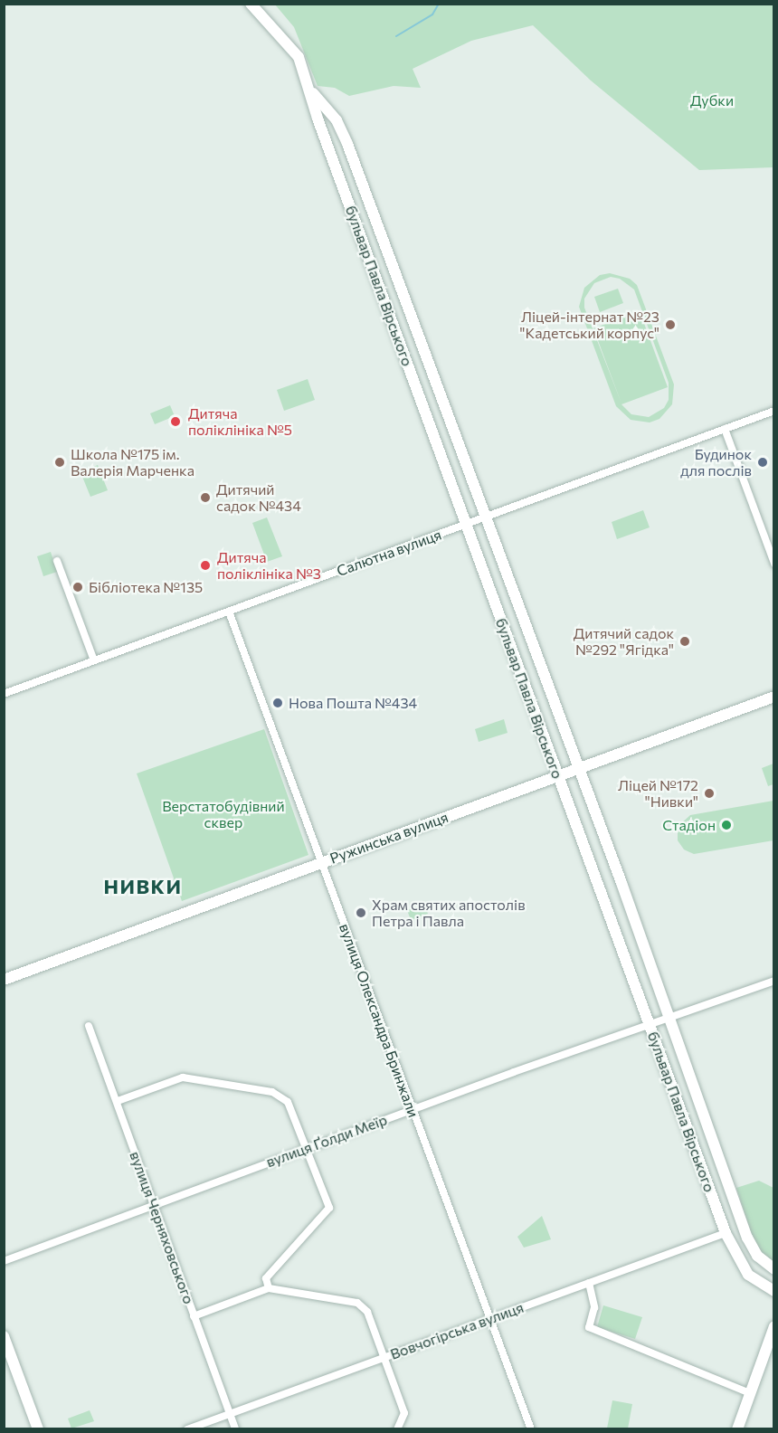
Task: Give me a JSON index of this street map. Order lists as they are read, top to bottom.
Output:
{
  "streets": {
    "street": [
      "бульвар Павла Вірського",
      "Салютна вулиця",
      "Ружинська вулиця",
      "вулиця Олександра Бринжали",
      "вулиця Ґолди Меїр",
      "вулиця Черняховського",
      "Вовчогірська вулиця"
    ]
  },
  "crossings": [
    ["бульвар Павла Вірського", "Салютна вулиця"],
    ["бульвар Павла Вірського", "Ружинська вулиця"],
    ["бульвар Павла Вірського", "вулиця Ґолди Меїр"],
    ["бульвар Павла Вірського", "Вовчогірська вулиця"],
    ["Салютна вулиця", "вулиця Олександра Бринжали"],
    ["Ружинська вулиця", "вулиця Олександра Бринжали"],
    ["вулиця Олександра Бринжали", "вулиця Ґолди Меїр"],
    ["вулиця Олександра Бринжали", "Вовчогірська вулиця"],
    ["вулиця Ґолди Меїр", "вулиця Черняховського"],
    ["вулиця Черняховського", "Вовчогірська вулиця"]
  ],
  "districts": ["НИВКИ"],
  "parks": ["Дубки", "Верстатобудівний сквер"],
  "places": [
    "Ліцей-інтернат №23 \"Кадетський корпус\"",
    "Дитяча поліклініка №5",
    "Школа №175 ім. Валерія Марченка",
    "Будинок для послів",
    "Дитячий садок №434",
    "Дитяча поліклініка №3",
    "Бібліотека №135",
    "Дитячий садок №292 \"Ягідка\"",
    "Нова Пошта №434",
    "Ліцей №172 \"Нивки\"",
    "Стадіон",
    "Храм святих апостолів Петра і Павла"
  ]
}
